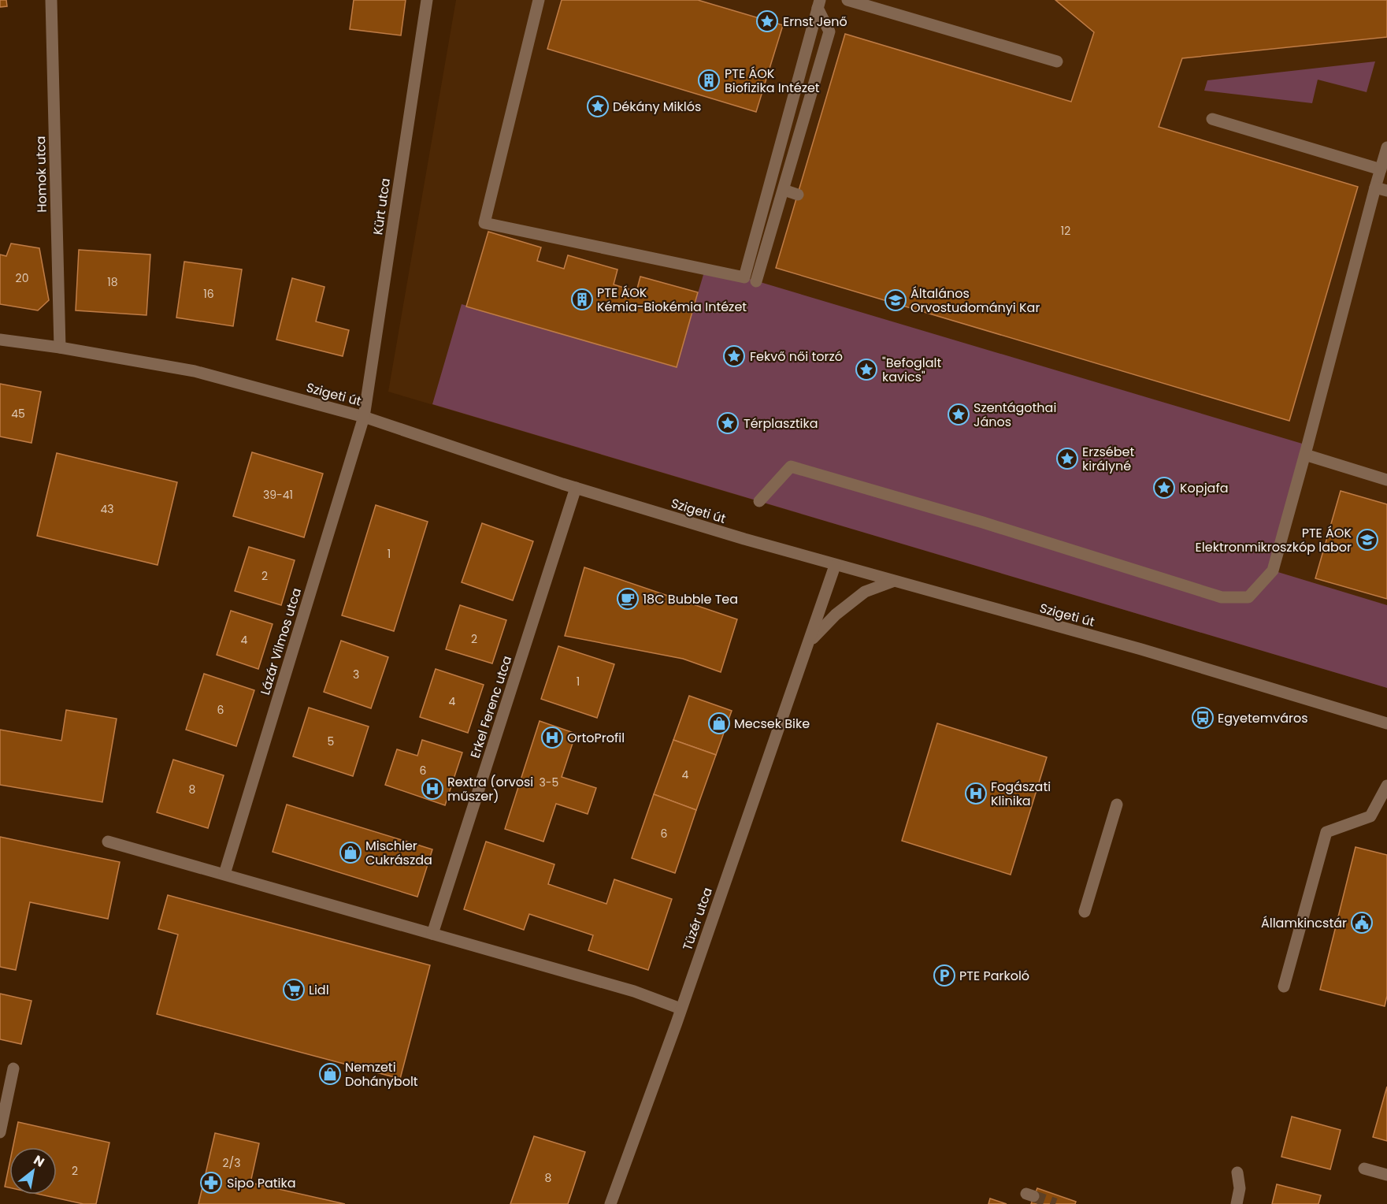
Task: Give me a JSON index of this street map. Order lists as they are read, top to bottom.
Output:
{
  "streets": {
    "street": [
      "Homok utca",
      "Kürt utca",
      "Szigeti út",
      "Lázár Vilmos utca",
      "Erkel Ferenc utca",
      "Tüzér utca"
    ]
  },
  "crossings": [
    ["Homok utca", "Szigeti út"],
    ["Kürt utca", "Szigeti út"],
    ["Kürt utca", "Lázár Vilmos utca"],
    ["Szigeti út", "Lázár Vilmos utca"],
    ["Szigeti út", "Erkel Ferenc utca"],
    ["Szigeti út", "Tüzér utca"]
  ],
  "places": {
    "place": [
      "Ernst Jenő",
      "Dékány Miklós",
      "Fekvő női torzó",
      "\"Befoglalt kavics\"",
      "Szentágothai János",
      "Térplasztika",
      "Erzsébet királyné",
      "Kopjafa"
    ],
    "building": ["PTE ÁOK Biofizika Intézet", "PTE ÁOK Kémia-Biokémia Intézet"],
    "school or university": ["Általános Orvostudományi Kar", "PTE ÁOK Elektronmikroszkóp labor"],
    "cafe": ["18C Bubble Tea"],
    "bus stop": ["Egyetemváros"],
    "shop": ["Mecsek Bike", "Mischler Cukrászda", "Nemzeti Dohánybolt"],
    "hospital": ["OrtoProfil", "Rextra (orvosi műszer)", "Fogászati Klinika"],
    "public building": ["Államkincstár"],
    "parking": ["PTE Parkoló"],
    "supermarket": ["Lidl"],
    "pharmacy": ["Sipo Patika"]
  },
  "house_numbers": [
    "12",
    "20",
    "18",
    "16",
    "45",
    "39-41",
    "43",
    "1",
    "2",
    "2",
    "4",
    "3",
    "1",
    "4",
    "6",
    "5",
    "6",
    "4",
    "3-5",
    "8",
    "6",
    "2/3",
    "2",
    "8"
  ],
  "north": "top right"
}
